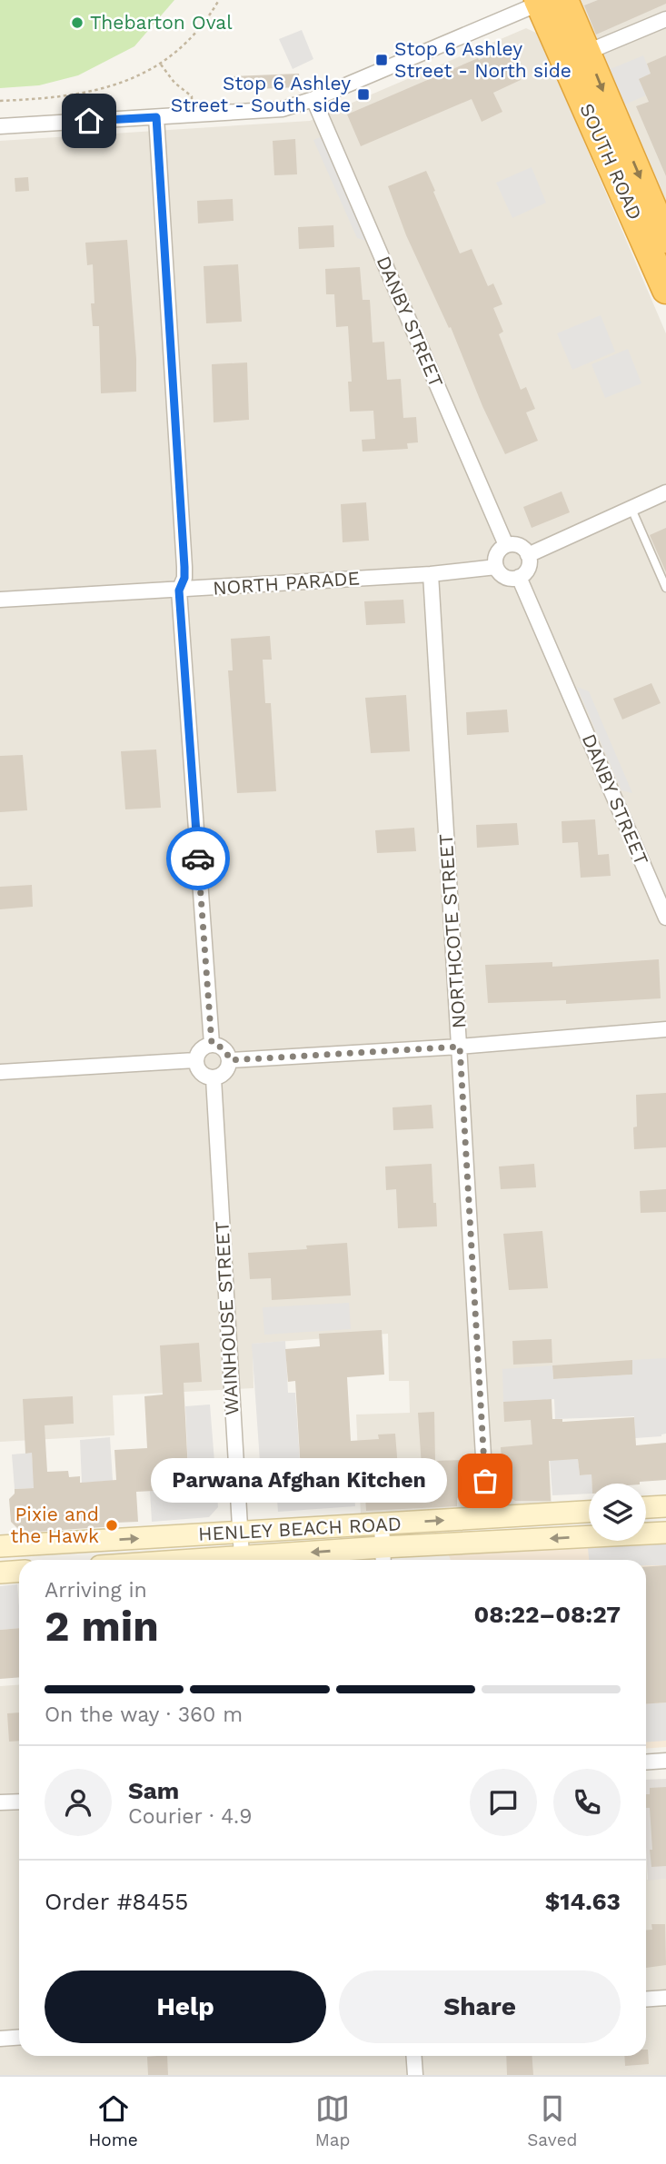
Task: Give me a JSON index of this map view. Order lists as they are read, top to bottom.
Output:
{
  "streets": {
    "highway": ["SOUTH ROAD"],
    "main road": ["HENLEY BEACH ROAD"],
    "street": [
      "DANBY STREET",
      "NORTH PARADE",
      "NORTHCOTE STREET",
      "WAINHOUSE STREET"
    ]
  },
  "crossings": [
    ["DANBY STREET", "NORTH PARADE"],
    ["NORTH PARADE", "NORTHCOTE STREET"],
    ["NORTHCOTE STREET", "HENLEY BEACH ROAD"],
    ["WAINHOUSE STREET", "HENLEY BEACH ROAD"]
  ],
  "places": {
    "other": ["Thebarton Oval", "Parwana Afghan Kitchen", "Pixie and the Hawk"],
    "transit": ["Stop 6 Ashley Street - North side", "Stop 6 Ashley Street - South side"]
  },
  "page": {
    "bubble": "Parwana Afghan Kitchen",
    "heading": ["2 min", "Arriving in", "08:22–08:27"],
    "panel": [
      "Sam",
      "Courier · 4.9",
      "Order #8455",
      "$14.63"
    ],
    "bar": "On the way · 360 m",
    "buttons": ["Help", "Share"],
    "tabs": ["Home", "Map", "Saved"]
  }
}
